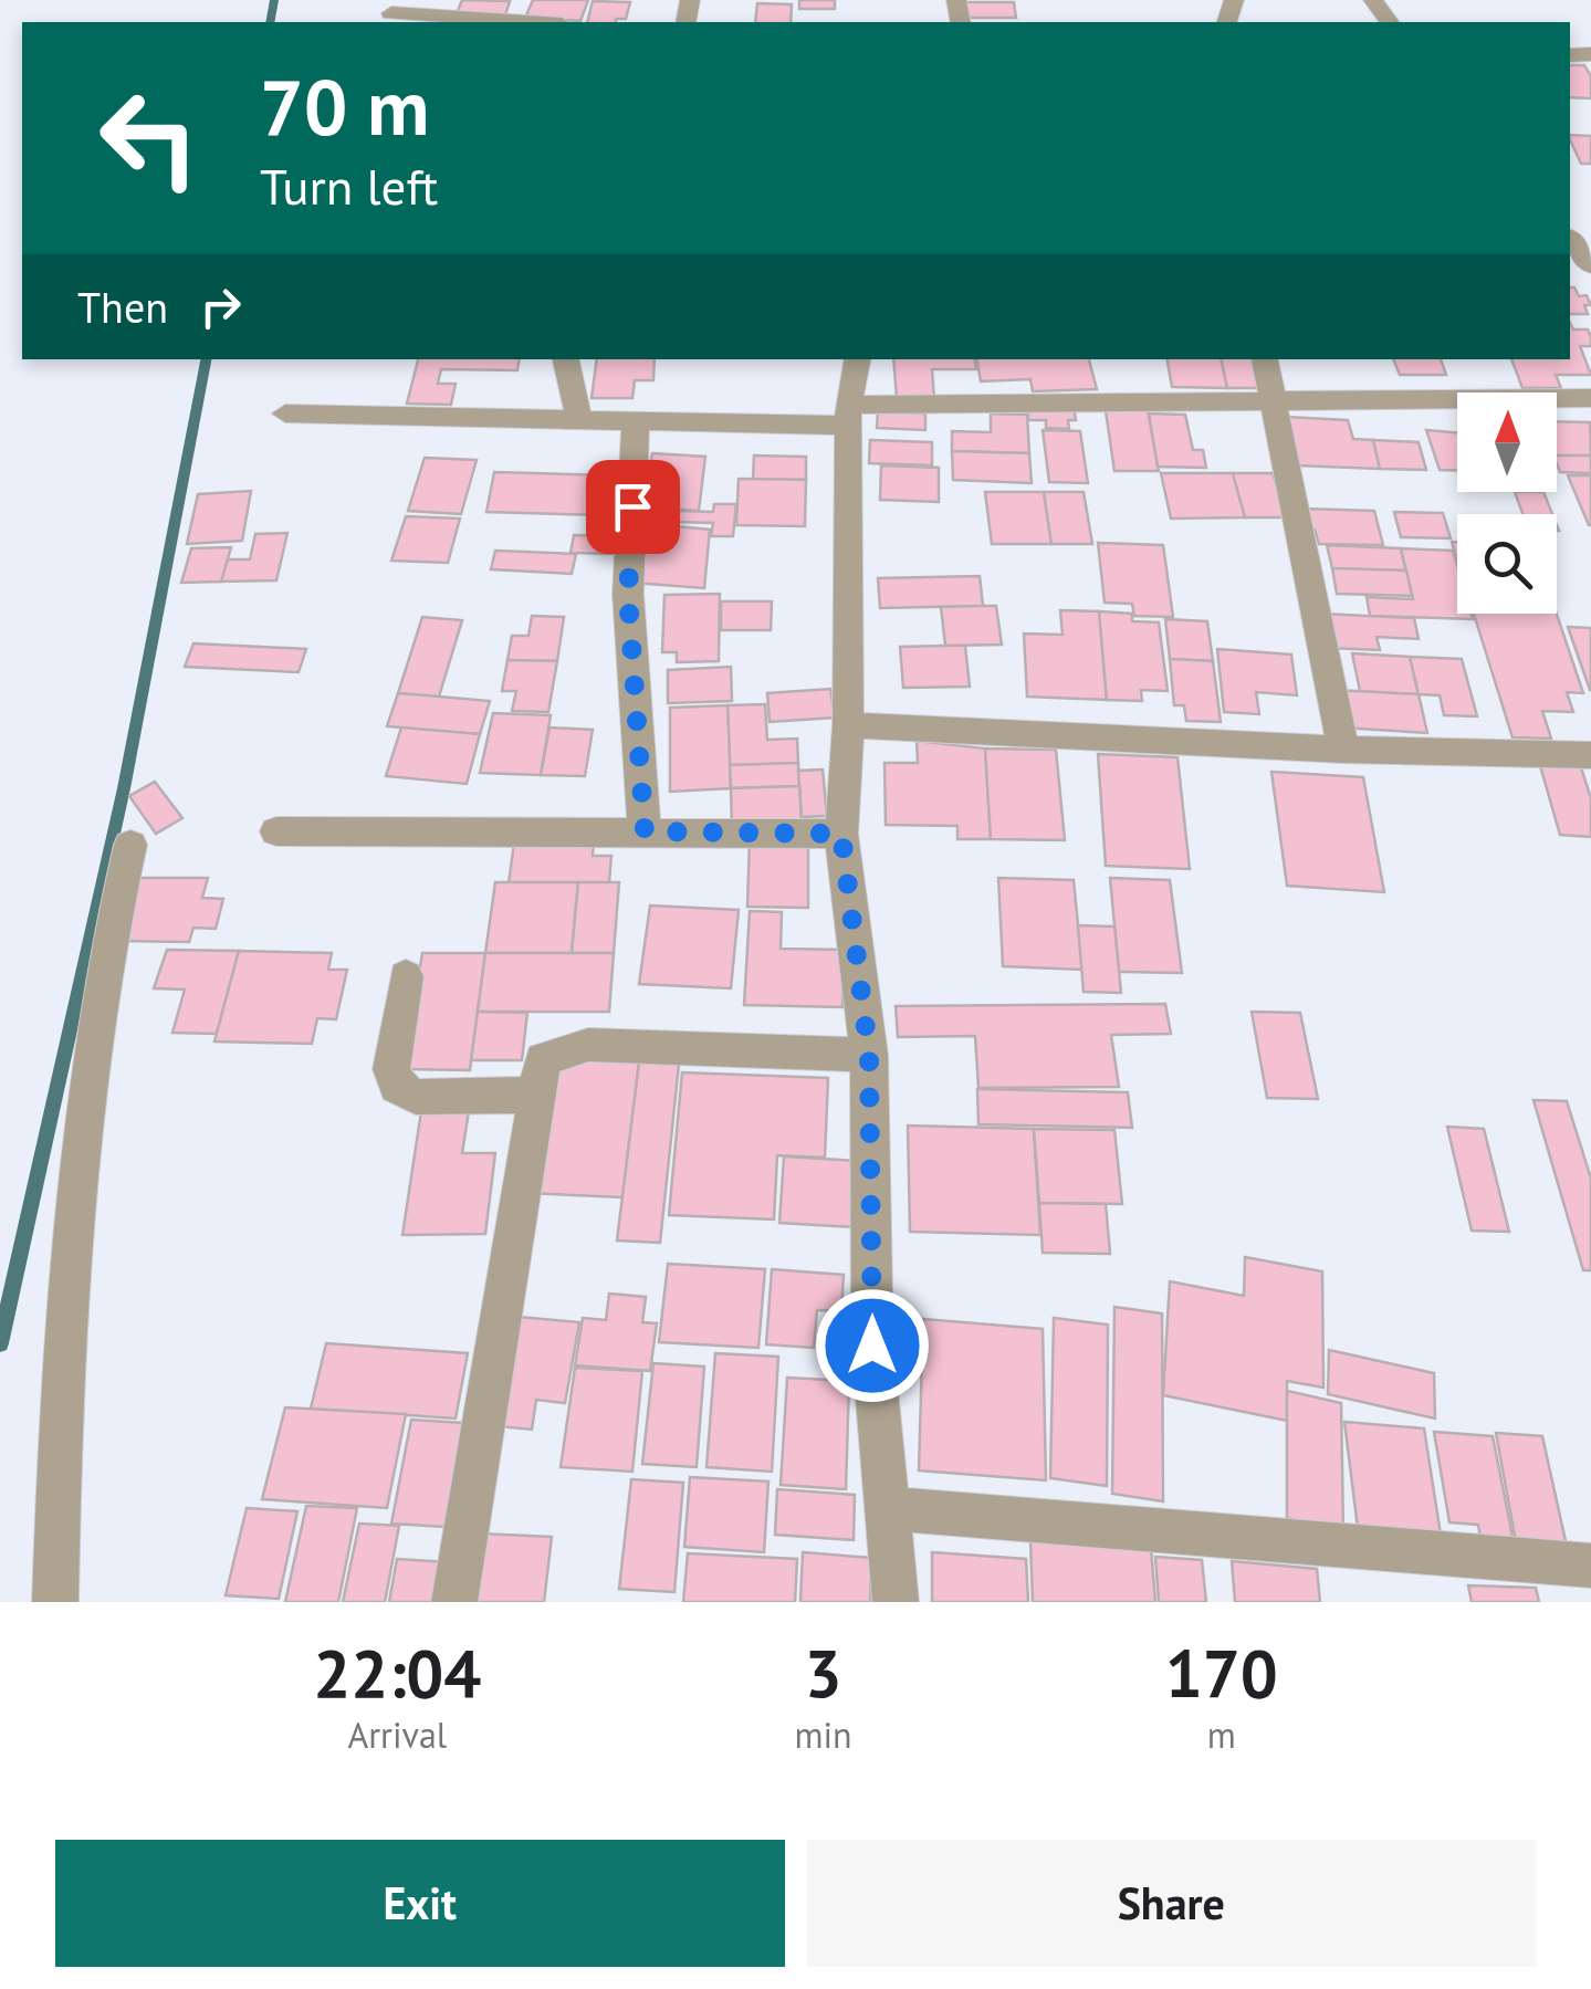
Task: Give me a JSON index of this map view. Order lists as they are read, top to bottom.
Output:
{
  "north": "top",
  "page": {
    "turn": ["70 m", "Turn left"],
    "then": "Then",
    "eta": [
      "22:04",
      "Arrival",
      "3",
      "min",
      "170",
      "m"
    ],
    "buttons": ["Exit", "Share"]
  }
}
